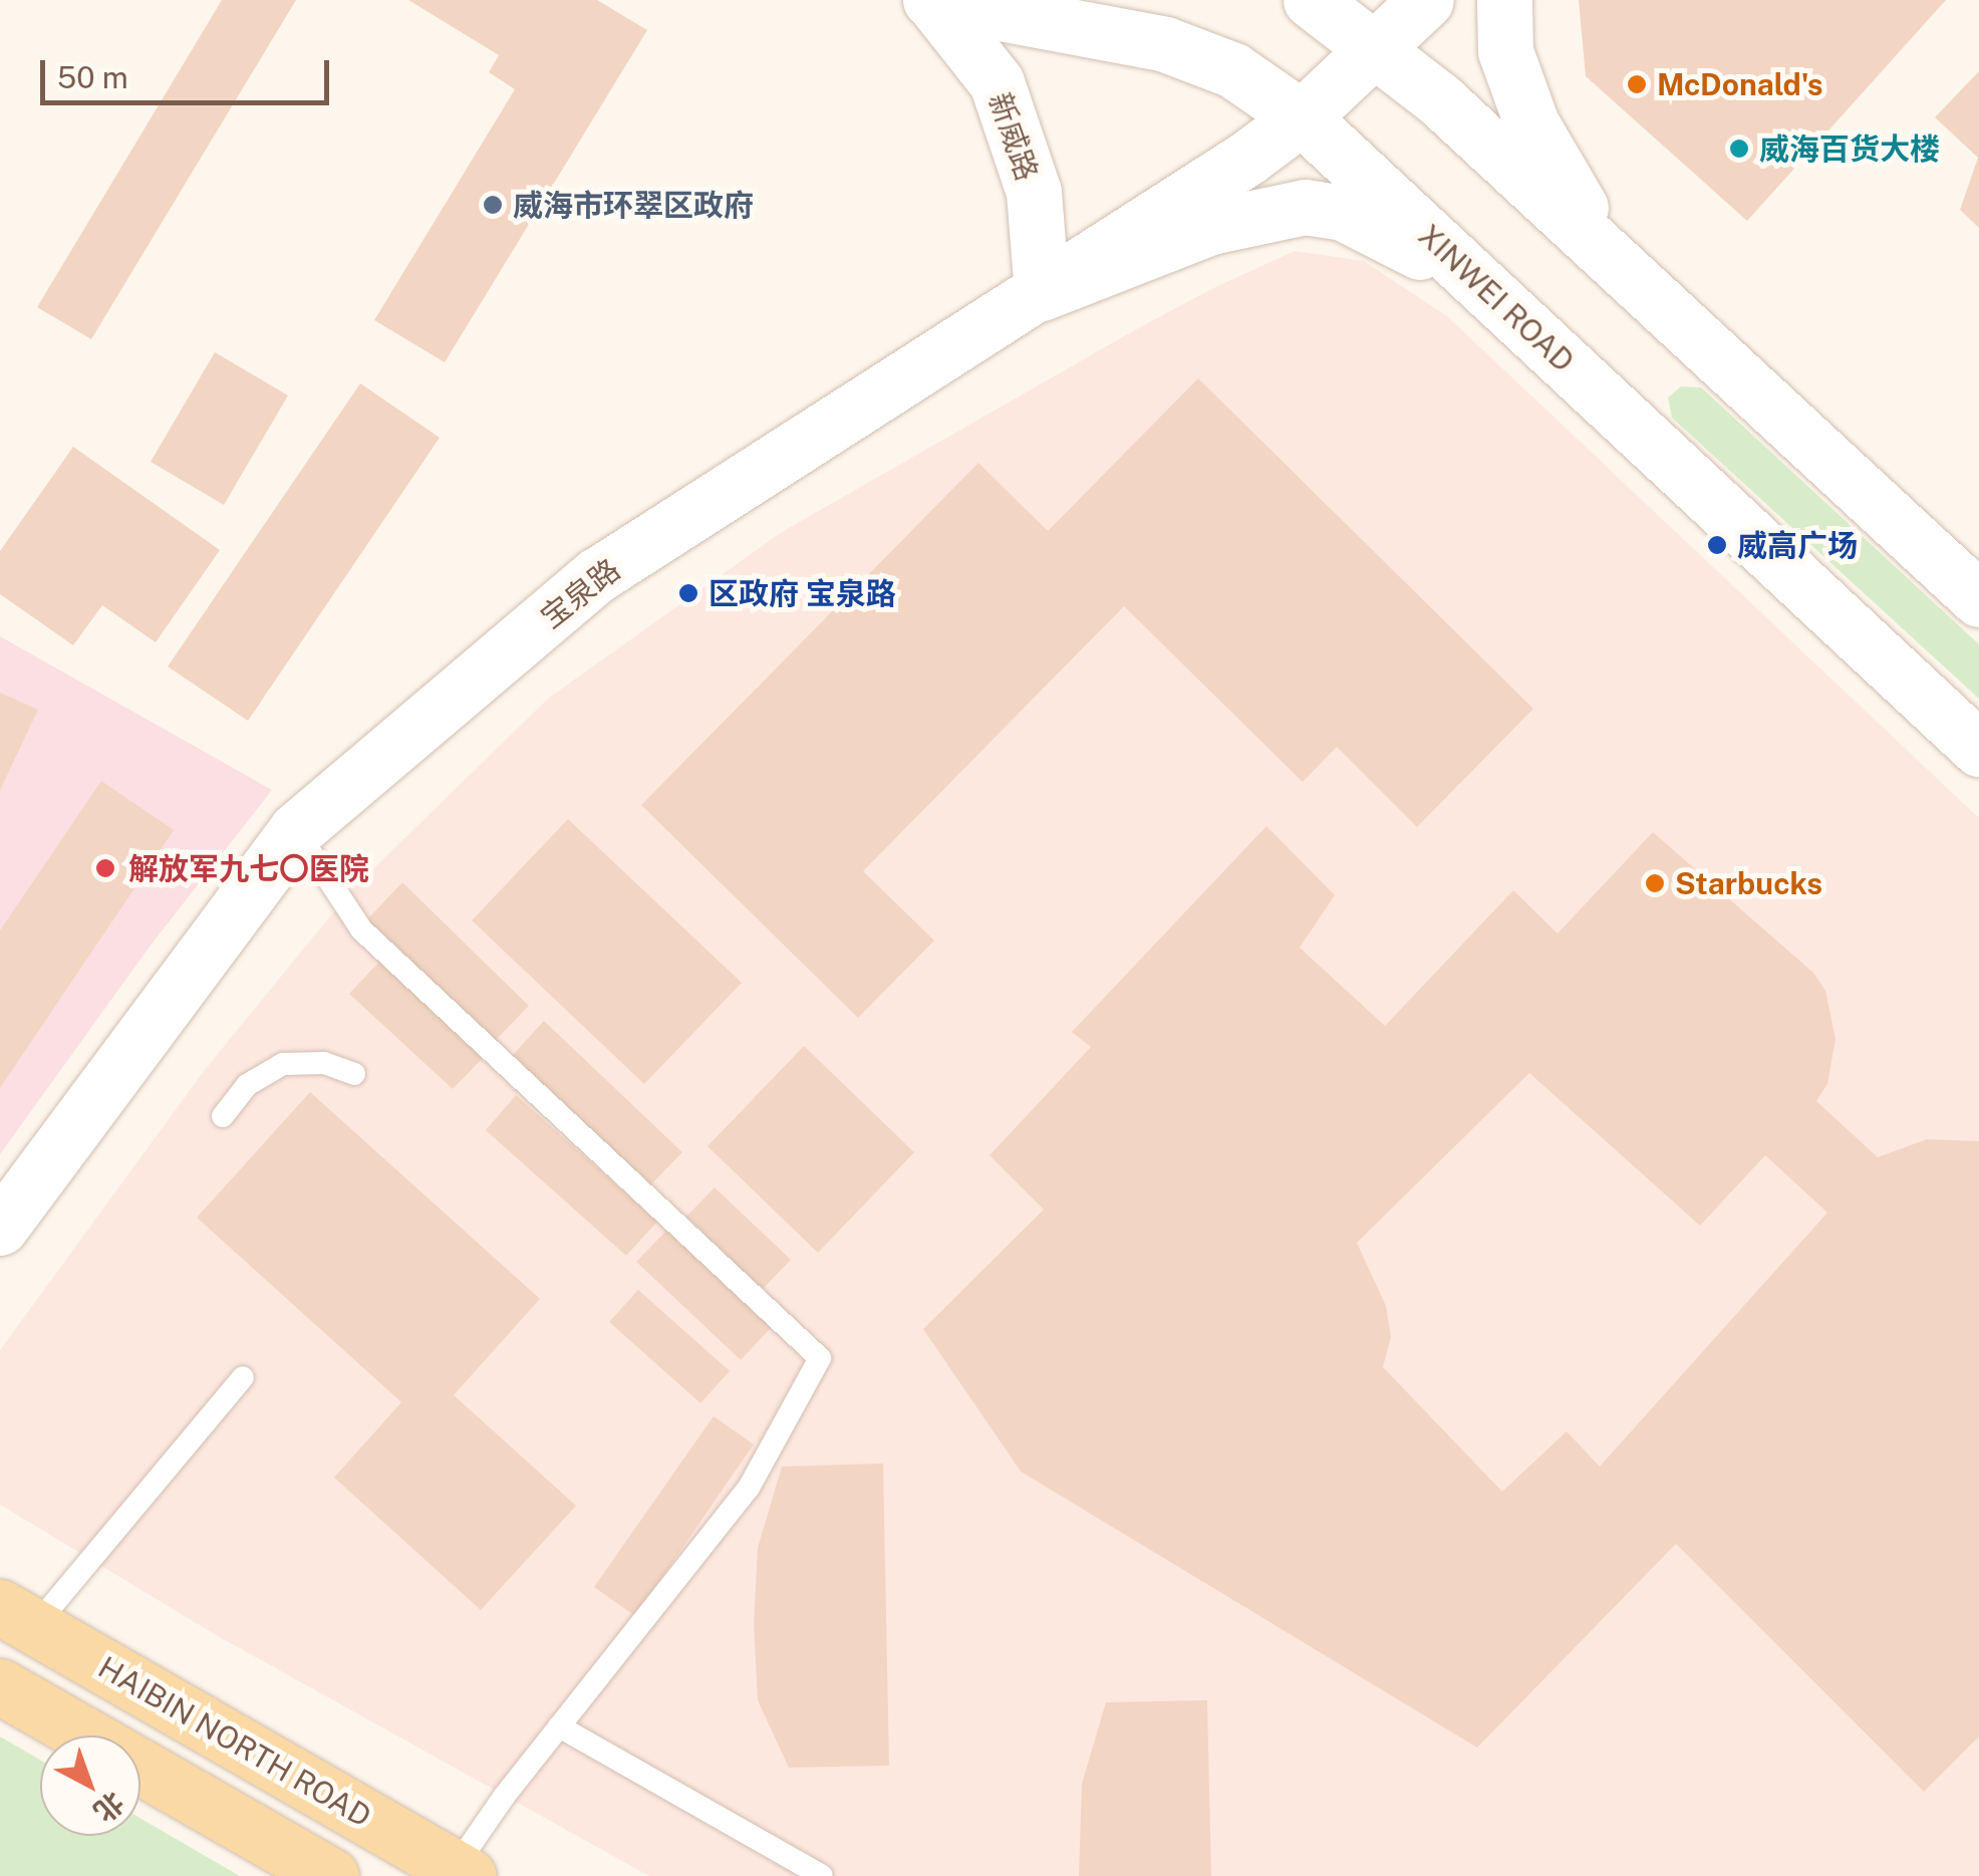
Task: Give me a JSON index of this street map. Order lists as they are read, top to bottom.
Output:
{
  "streets": {
    "main road": [
      "新威路",
      "XINWEI ROAD",
      "宝泉路",
      "HAIBIN NORTH ROAD"
    ]
  },
  "crossings": [
    ["新威路", "XINWEI ROAD"],
    ["新威路", "宝泉路"],
    ["XINWEI ROAD", "宝泉路"]
  ],
  "places": [
    "McDonald's",
    "威海百货大楼",
    "威海市环翠区政府",
    "威高广场",
    "区政府 宝泉路",
    "解放军九七〇医院",
    "Starbucks"
  ],
  "scale_bar": "50 m",
  "north": "bottom right"
}
